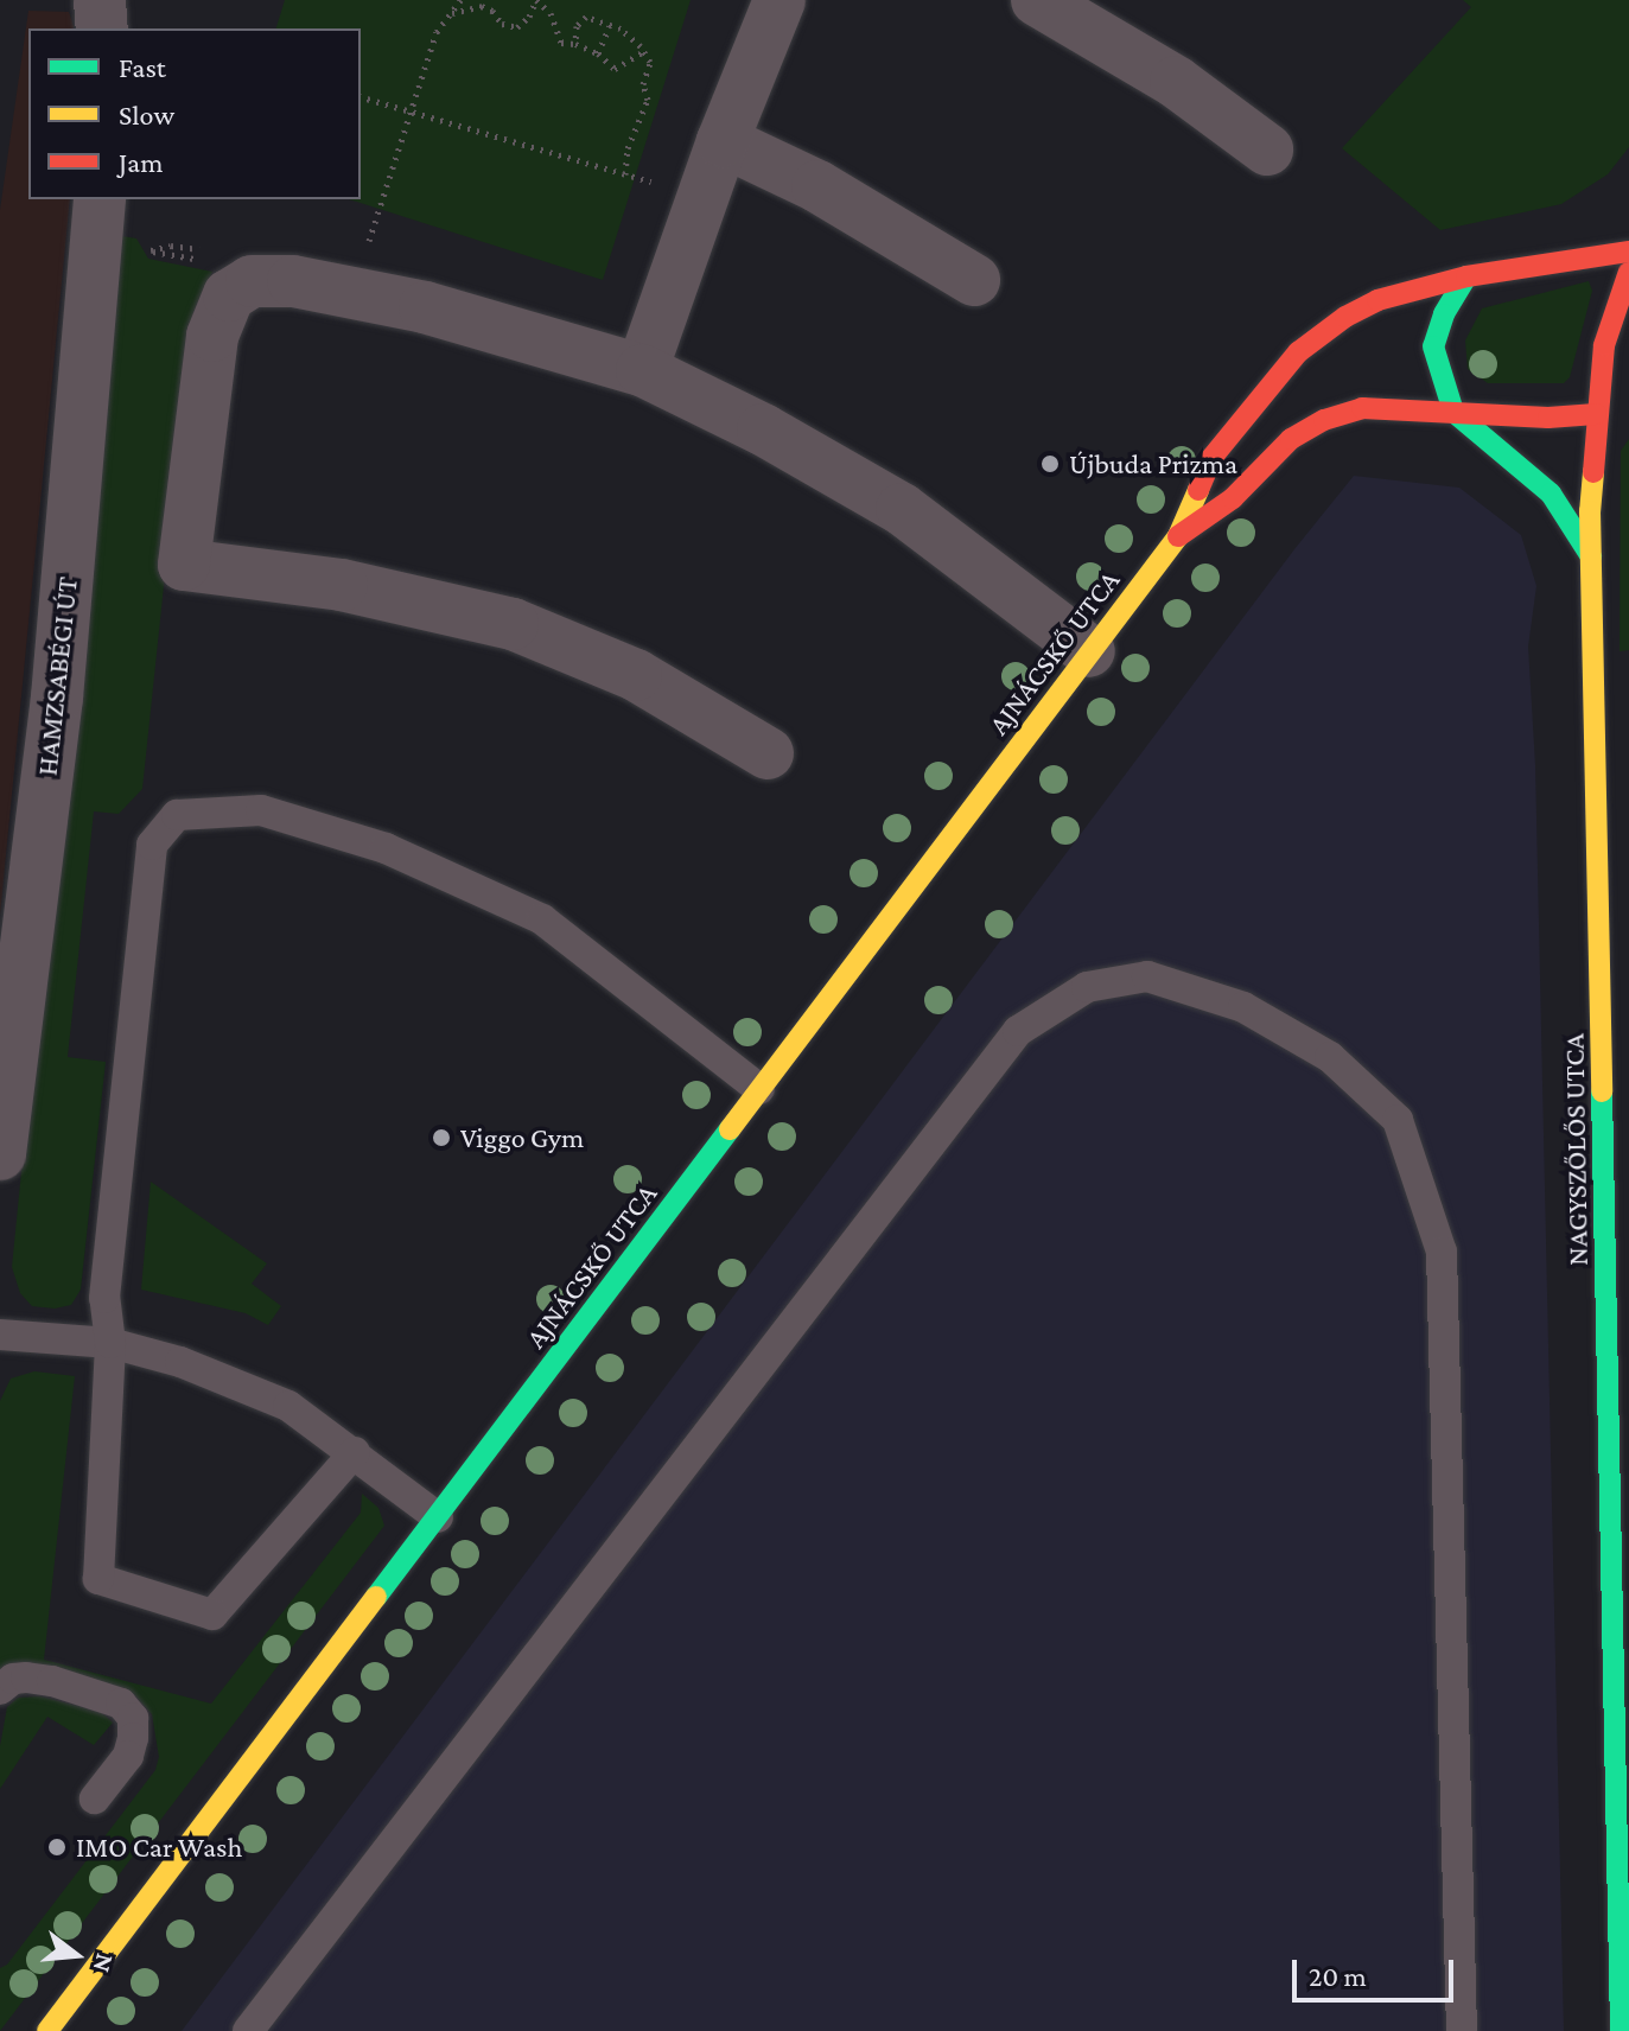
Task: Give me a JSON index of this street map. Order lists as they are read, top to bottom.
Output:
{
  "streets": {
    "street": ["AJNÁCSKŐ UTCA", "HAMZSABÉGI ÚT", "NAGYSZŐLŐS UTCA"]
  },
  "crossings": [
    ["AJNÁCSKŐ UTCA", "NAGYSZŐLŐS UTCA"]
  ],
  "places": ["Újbuda Prizma", "Viggo Gym", "IMO Car Wash"],
  "legend": ["Fast", "Slow", "Jam"],
  "scale_bar": "20 m",
  "north": "right"
}
